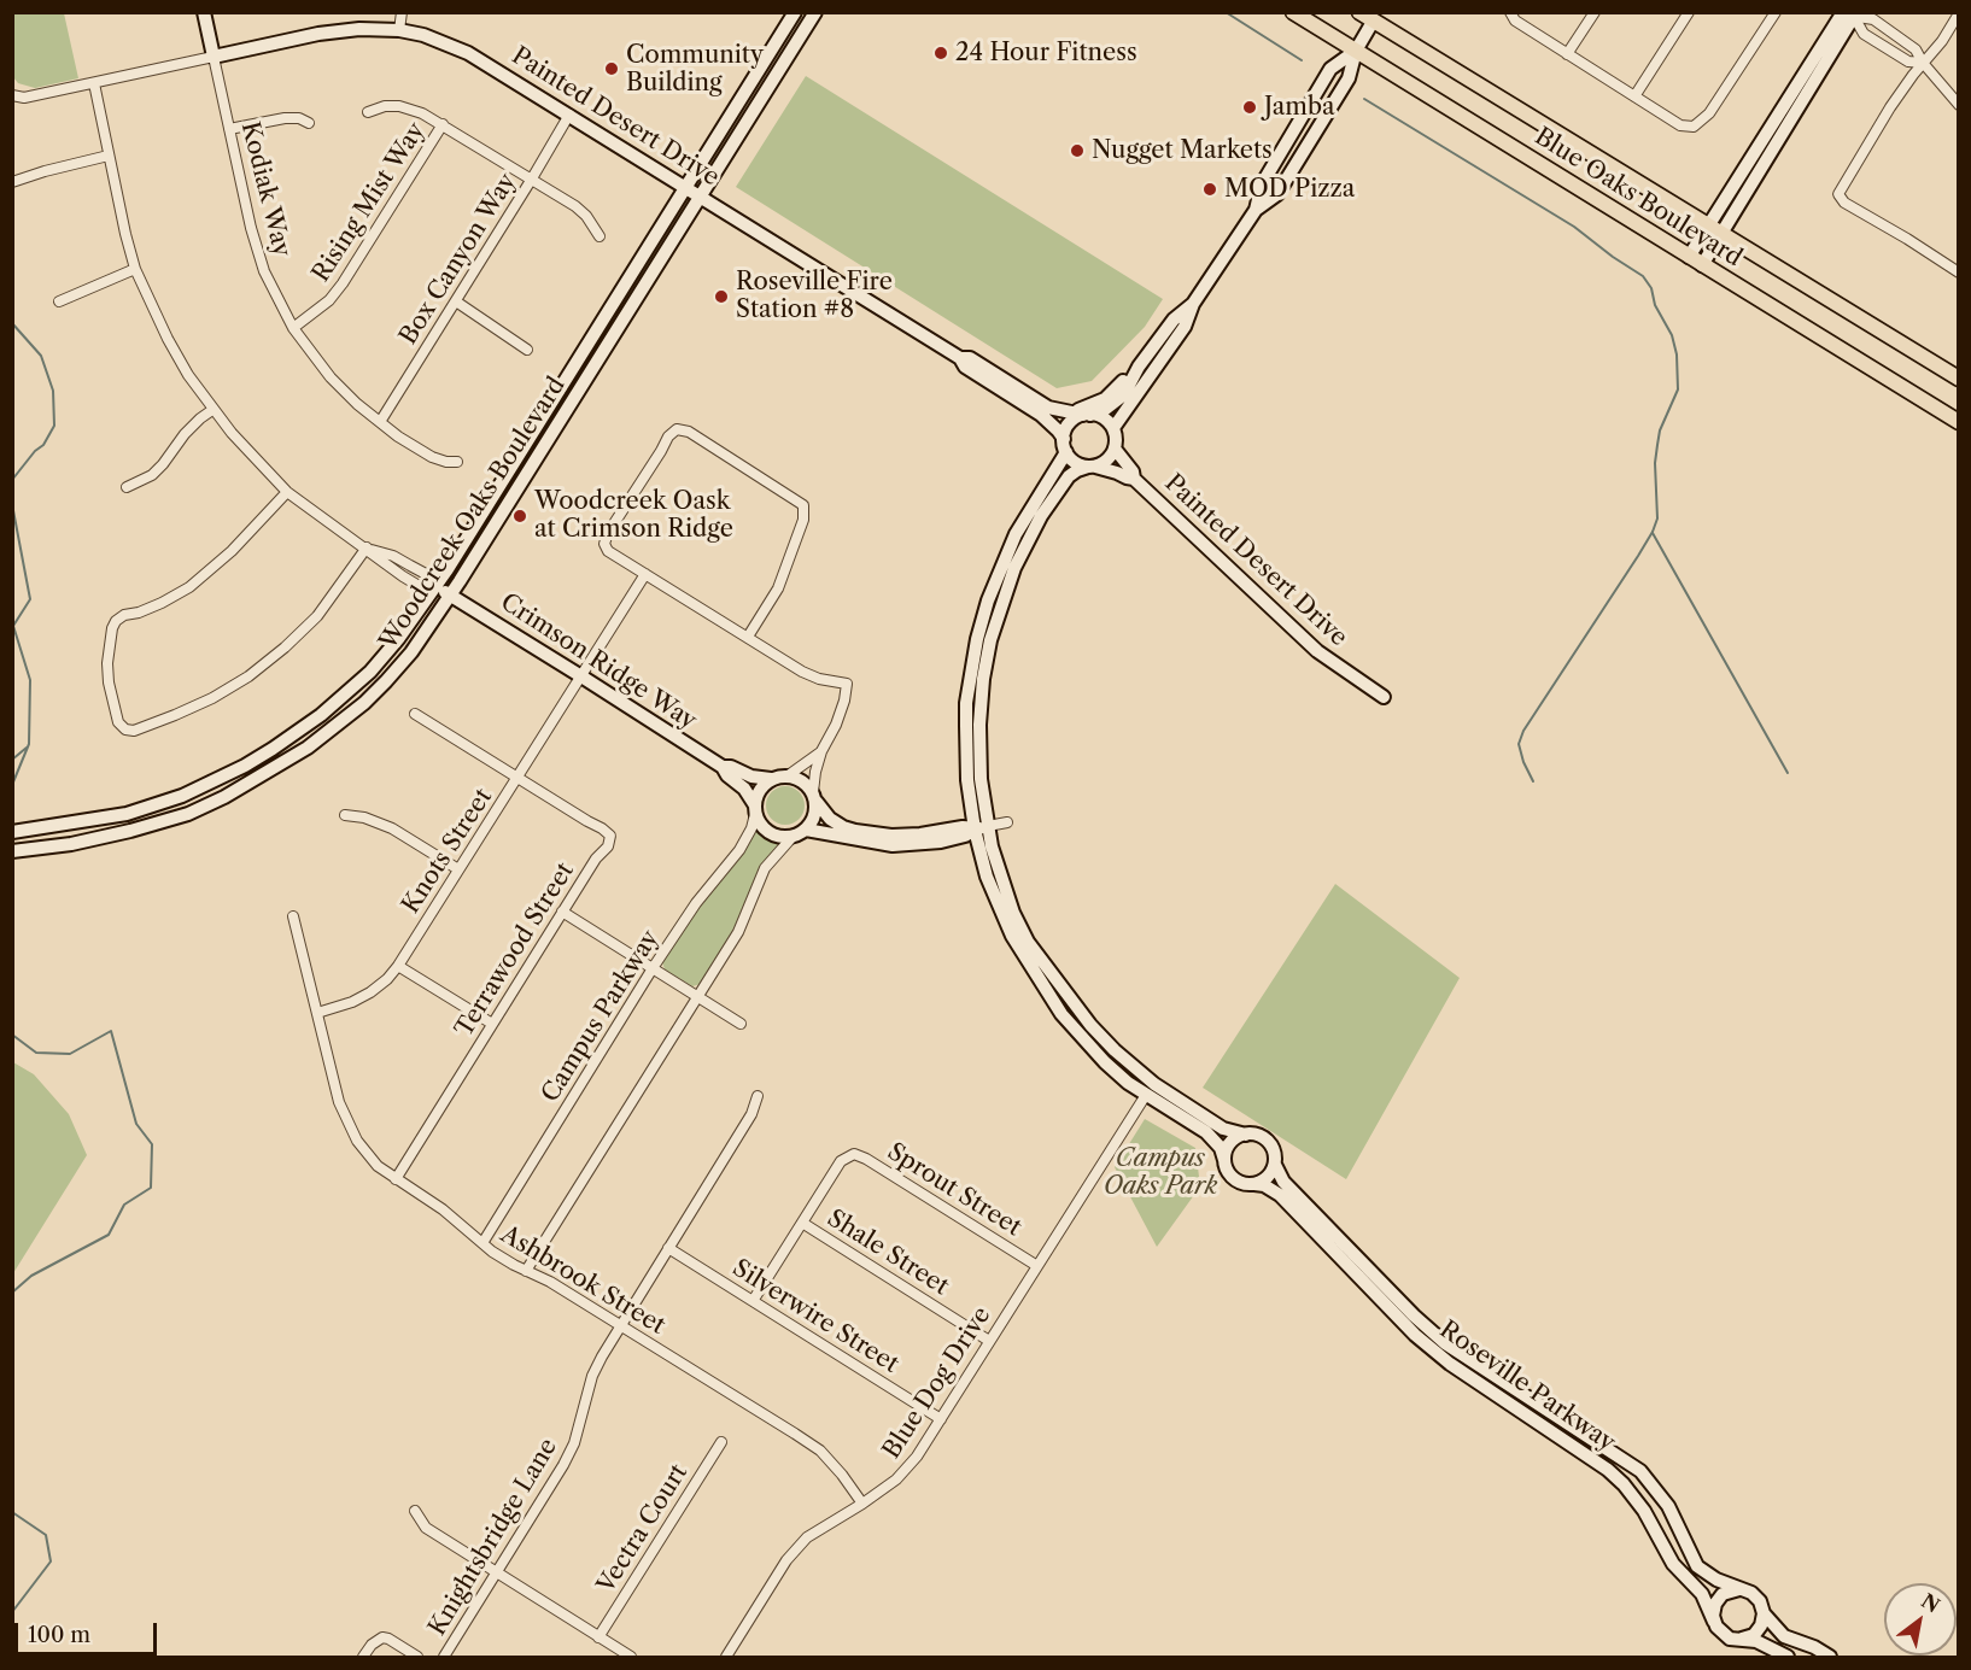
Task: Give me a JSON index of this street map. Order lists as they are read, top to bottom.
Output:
{
  "streets": {
    "main road": ["Blue Oaks Boulevard"],
    "street": [
      "Painted Desert Drive",
      "Kodiak Way",
      "Rising Mist Way",
      "Box Canyon Way",
      "Woodcreek Oaks Boulevard",
      "Crimson Ridge Way",
      "Knots Street",
      "Terrawood Street",
      "Campus Parkway",
      "Sprout Street",
      "Shale Street",
      "Ashbrook Street",
      "Silverwire Street",
      "Blue Dog Drive",
      "Roseville Parkway",
      "Vectra Court",
      "Knightsbridge Lane"
    ]
  },
  "crossings": [
    ["Painted Desert Drive", "Kodiak Way"],
    ["Painted Desert Drive", "Box Canyon Way"],
    ["Painted Desert Drive", "Woodcreek Oaks Boulevard"],
    ["Kodiak Way", "Rising Mist Way"],
    ["Kodiak Way", "Box Canyon Way"],
    ["Woodcreek Oaks Boulevard", "Crimson Ridge Way"],
    ["Crimson Ridge Way", "Knots Street"],
    ["Crimson Ridge Way", "Campus Parkway"],
    ["Knots Street", "Terrawood Street"],
    ["Knots Street", "Ashbrook Street"],
    ["Terrawood Street", "Ashbrook Street"],
    ["Campus Parkway", "Ashbrook Street"],
    ["Sprout Street", "Shale Street"],
    ["Sprout Street", "Silverwire Street"],
    ["Sprout Street", "Blue Dog Drive"],
    ["Shale Street", "Blue Dog Drive"],
    ["Ashbrook Street", "Blue Dog Drive"],
    ["Ashbrook Street", "Knightsbridge Lane"],
    ["Silverwire Street", "Blue Dog Drive"],
    ["Silverwire Street", "Knightsbridge Lane"]
  ],
  "parks": ["Campus Oaks Park"],
  "places": [
    "24 Hour Fitness",
    "Community Building",
    "Jamba",
    "Nugget Markets",
    "MOD Pizza",
    "Roseville Fire Station #8",
    "Woodcreek Oask at Crimson Ridge"
  ],
  "scale_bar": "100 m",
  "north": "top right"
}
